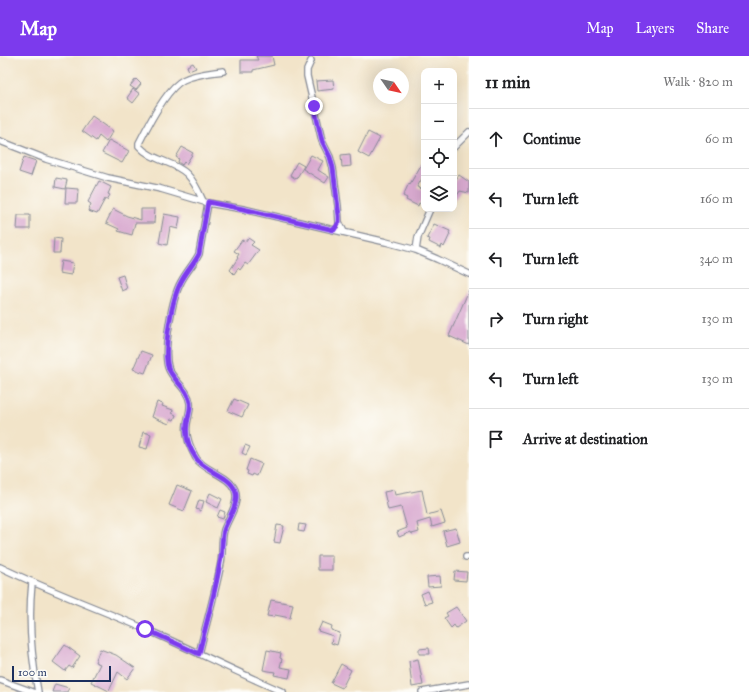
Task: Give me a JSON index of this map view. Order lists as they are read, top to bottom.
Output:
{
  "scale_bar": "100 m",
  "north": "bottom right",
  "page": {
    "header": "Map",
    "nav": ["Map", "Layers", "Share"],
    "heading": ["11 min", "Walk · 820 m"],
    "map_buttons": ["+", "−"],
    "list": [
      ["Continue", "60 m"],
      ["Turn left", "160 m"],
      ["Turn left", "340 m"],
      ["Turn right", "130 m"],
      ["Turn left", "130 m"],
      "Arrive at destination"
    ],
    "scale": "100 m"
  }
}
